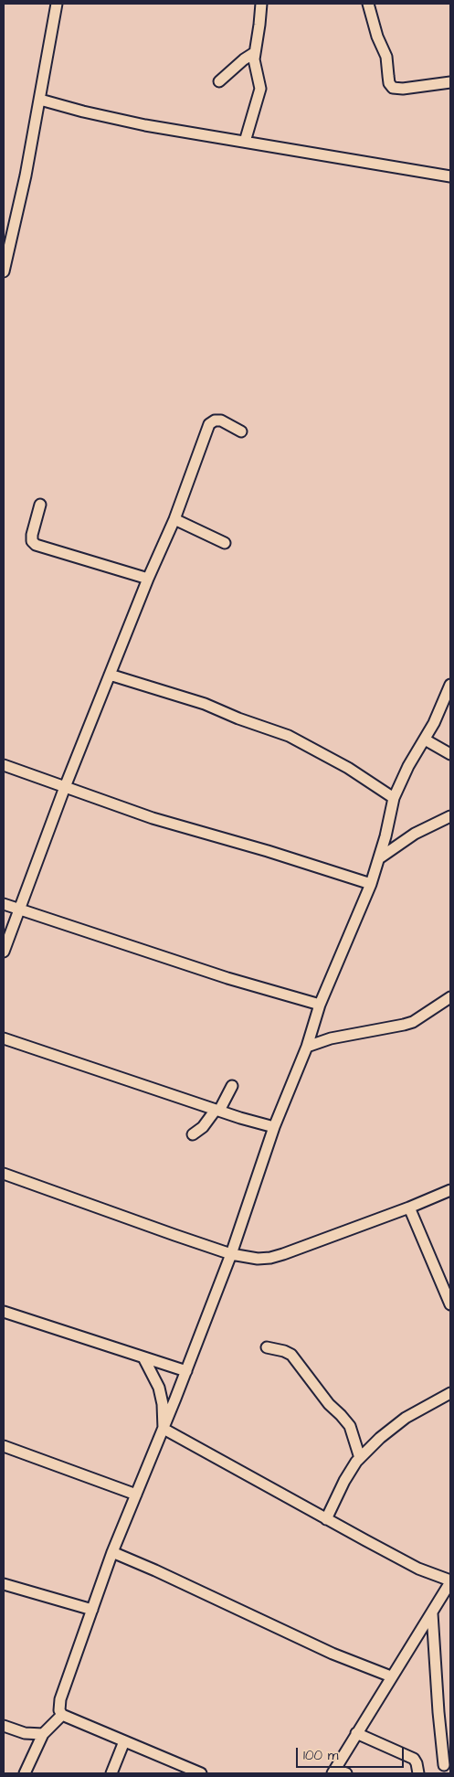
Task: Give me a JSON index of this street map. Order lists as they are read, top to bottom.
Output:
{
  "scale_bar": "100 m"
}
